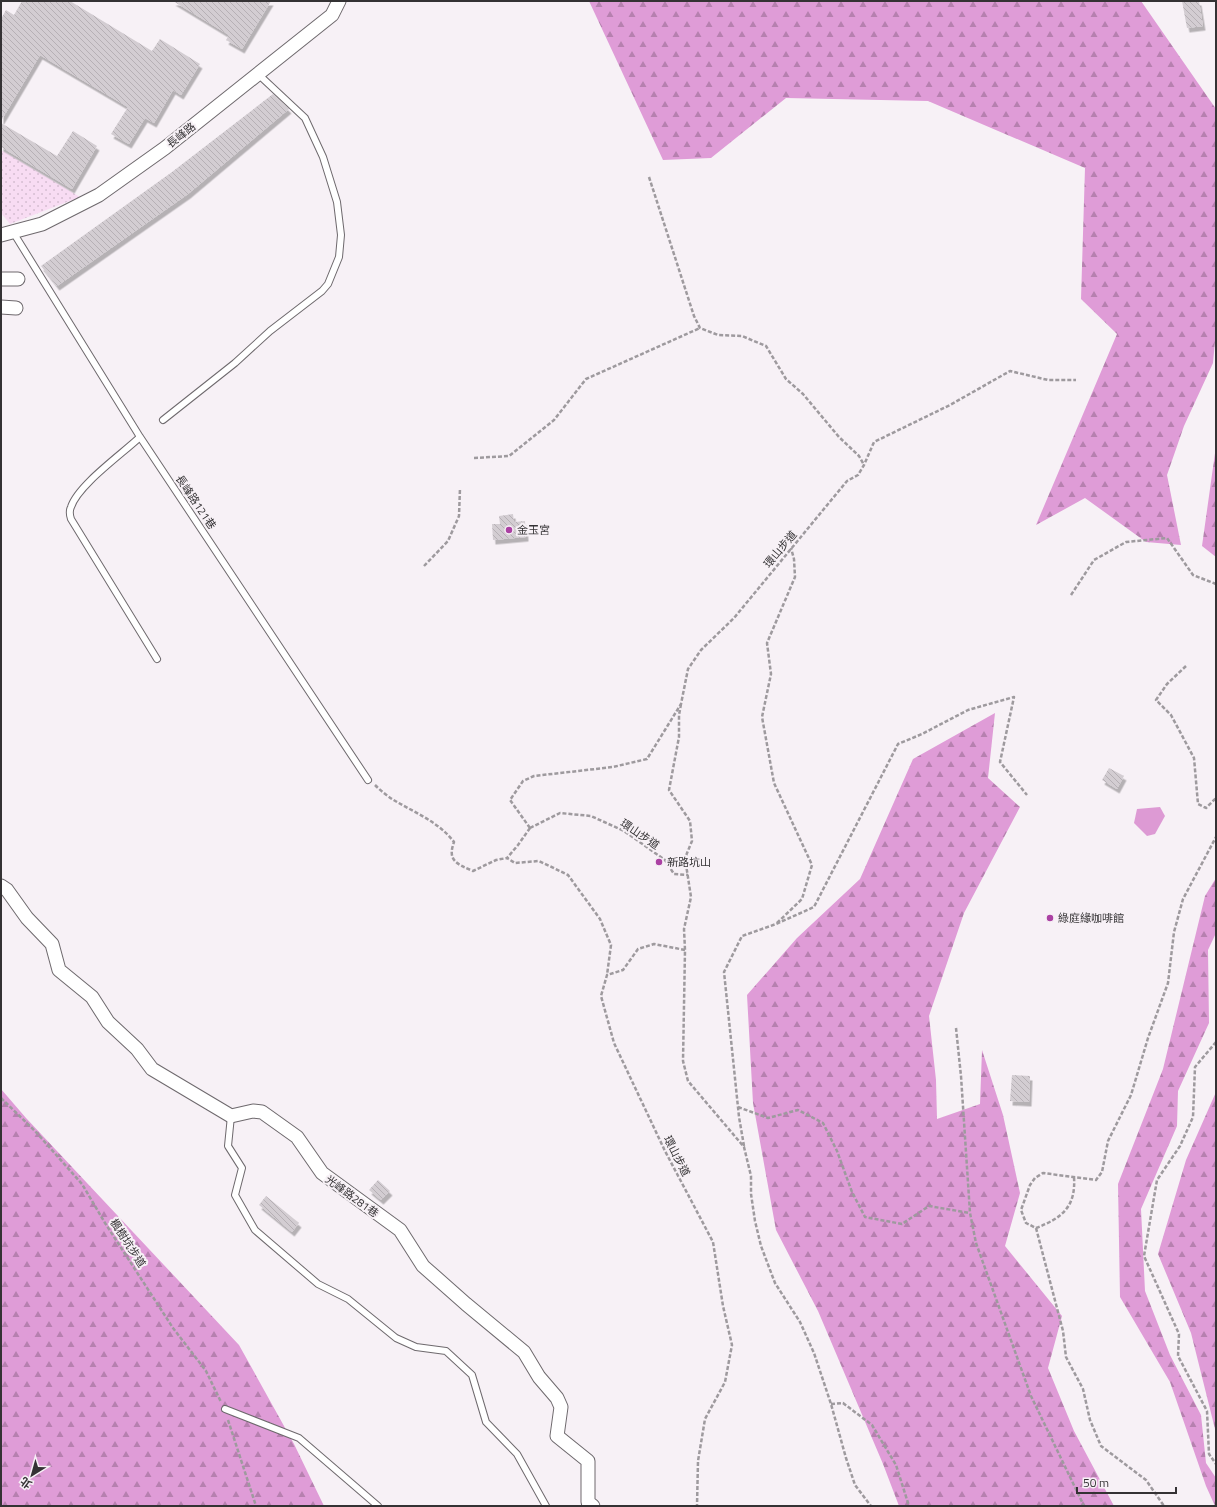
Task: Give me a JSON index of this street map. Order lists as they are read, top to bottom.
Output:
{
  "streets": {
    "street": ["長峰路", "光峰路281巷"],
    "lane": ["長峰路121巷"],
    "path": ["環山步道", "楓樹坑步道"]
  },
  "crossings": [
    ["長峰路", "長峰路121巷"]
  ],
  "places": ["金玉宮", "新路坑山", "綠庭緣咖啡館"],
  "scale_bar": "50 m",
  "north": "bottom left"
}
